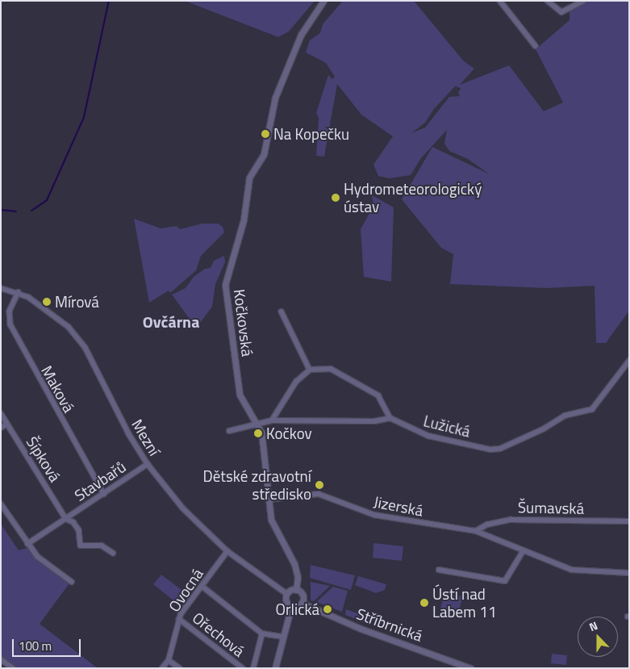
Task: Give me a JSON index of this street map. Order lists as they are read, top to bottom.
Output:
{
  "streets": {
    "street": [
      "Kočkovská",
      "Maková",
      "Lužická",
      "Mezní",
      "Šípková",
      "Stavbařů",
      "Jizerská",
      "Šumavská",
      "Ovocná",
      "Stříbrnická",
      "Ořechová"
    ]
  },
  "crossings": [
    ["Kočkovská", "Mezní"],
    ["Kočkovská", "Jizerská"],
    ["Kočkovská", "Stříbrnická"],
    ["Maková", "Mezní"],
    ["Maková", "Stavbařů"],
    ["Mezní", "Stavbařů"],
    ["Mezní", "Ovocná"],
    ["Mezní", "Stříbrnická"],
    ["Šípková", "Stavbařů"],
    ["Jizerská", "Šumavská"],
    ["Ovocná", "Ořechová"]
  ],
  "districts": ["Ovčárna"],
  "places": [
    "Na Kopečku",
    "Hydrometeorologický ústav",
    "Mírová",
    "Kočkov",
    "Dětské zdravotní středisko",
    "Ústí nad Labem 11",
    "Orlická"
  ],
  "scale_bar": "100 m",
  "north": "top"
}
